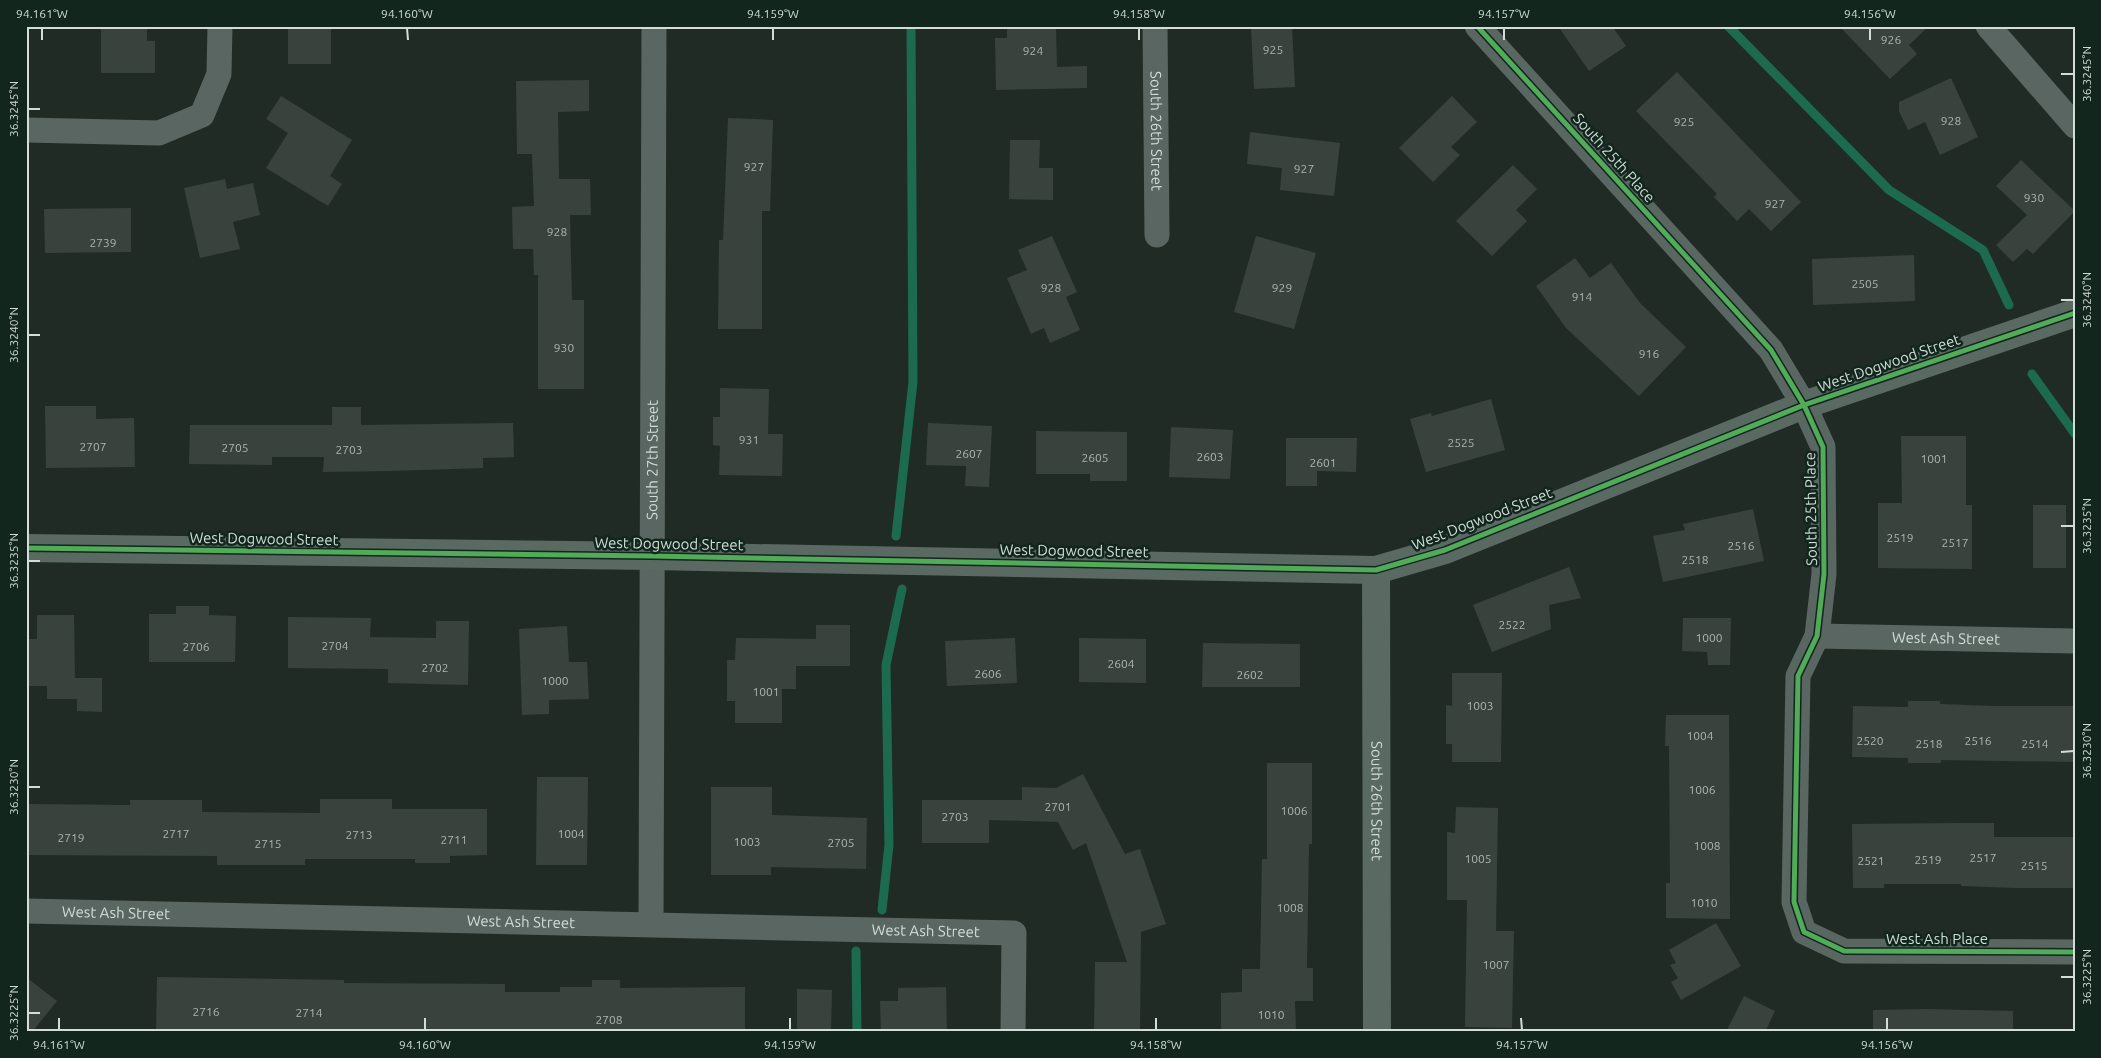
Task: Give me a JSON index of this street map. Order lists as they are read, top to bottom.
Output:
{
  "streets": {
    "street": [
      "South 26th Street",
      "South 25th Place",
      "West Dogwood Street",
      "South 27th Street",
      "West Ash Street",
      "West Ash Place"
    ]
  },
  "crossings": [
    ["South 26th Street", "West Dogwood Street"],
    ["South 25th Place", "West Dogwood Street"],
    ["South 25th Place", "West Ash Street"],
    ["South 25th Place", "West Ash Place"],
    ["West Dogwood Street", "South 27th Street"],
    ["South 27th Street", "West Ash Street"]
  ],
  "house_numbers": [
    "926",
    "925",
    "924",
    "928",
    "925",
    "927",
    "927",
    "930",
    "927",
    "928",
    "2739",
    "2505",
    "928",
    "929",
    "914",
    "930",
    "916",
    "931",
    "2525",
    "2707",
    "2705",
    "2703",
    "2607",
    "2603",
    "2605",
    "1001",
    "2601",
    "2519",
    "2517",
    "2516",
    "2518",
    "2522",
    "1000",
    "2704",
    "2706",
    "2604",
    "2702",
    "2606",
    "2602",
    "1000",
    "1001",
    "1003",
    "1004",
    "2520",
    "2516",
    "2518",
    "2514",
    "1006",
    "2701",
    "1006",
    "2703",
    "2717",
    "1004",
    "2713",
    "2719",
    "2711",
    "1003",
    "2705",
    "2715",
    "1008",
    "2517",
    "1005",
    "2519",
    "2521",
    "2515",
    "1010",
    "1008",
    "1007",
    "2716",
    "2714",
    "1010",
    "2708"
  ],
  "coordinates": [
    "94.161°W",
    "94.160°W",
    "94.159°W",
    "94.158°W",
    "94.157°W",
    "94.156°W",
    "36.3245°N",
    "36.3240°N",
    "36.3235°N",
    "36.3230°N",
    "36.3225°N"
  ]
}
